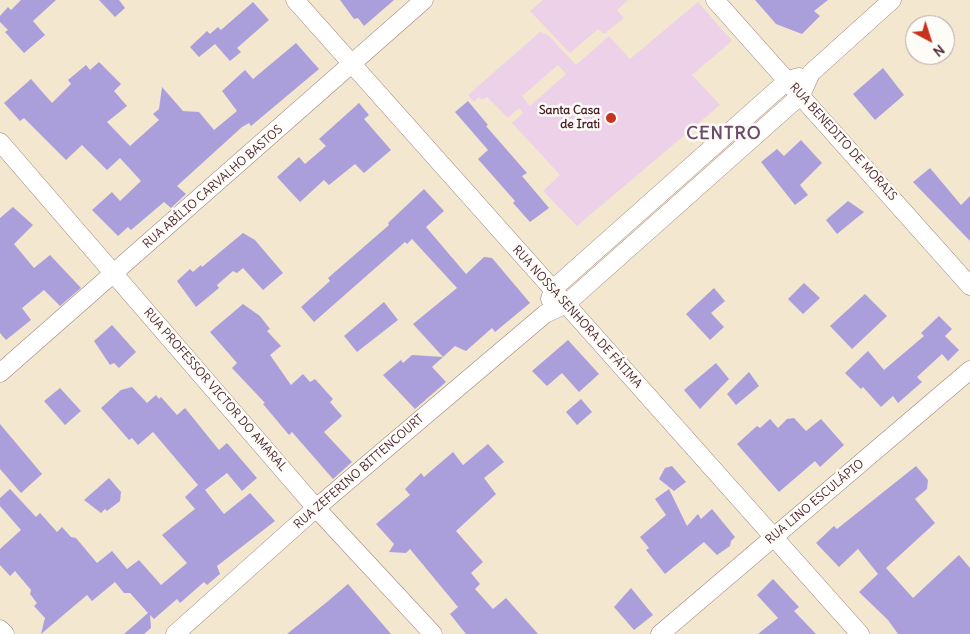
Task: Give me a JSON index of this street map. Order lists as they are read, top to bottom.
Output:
{
  "streets": {
    "street": [
      "RUA BENEDITO DE MORAIS",
      "RUA ABÍLIO CARVALHO BASTOS",
      "RUA NOSSA SENHORA DE FÁTIMA",
      "RUA PROFESSOR VICTOR DO AMARAL",
      "RUA ZEFERINO BITTENCOURT",
      "RUA LINO ESCULÁPIO"
    ]
  },
  "crossings": [
    ["RUA BENEDITO DE MORAIS", "RUA ZEFERINO BITTENCOURT"],
    ["RUA ABÍLIO CARVALHO BASTOS", "RUA NOSSA SENHORA DE FÁTIMA"],
    ["RUA ABÍLIO CARVALHO BASTOS", "RUA PROFESSOR VICTOR DO AMARAL"],
    ["RUA NOSSA SENHORA DE FÁTIMA", "RUA ZEFERINO BITTENCOURT"],
    ["RUA NOSSA SENHORA DE FÁTIMA", "RUA LINO ESCULÁPIO"],
    ["RUA PROFESSOR VICTOR DO AMARAL", "RUA ZEFERINO BITTENCOURT"]
  ],
  "districts": ["CENTRO"],
  "places": ["Santa Casa de Irati"],
  "north": "bottom right"
}
